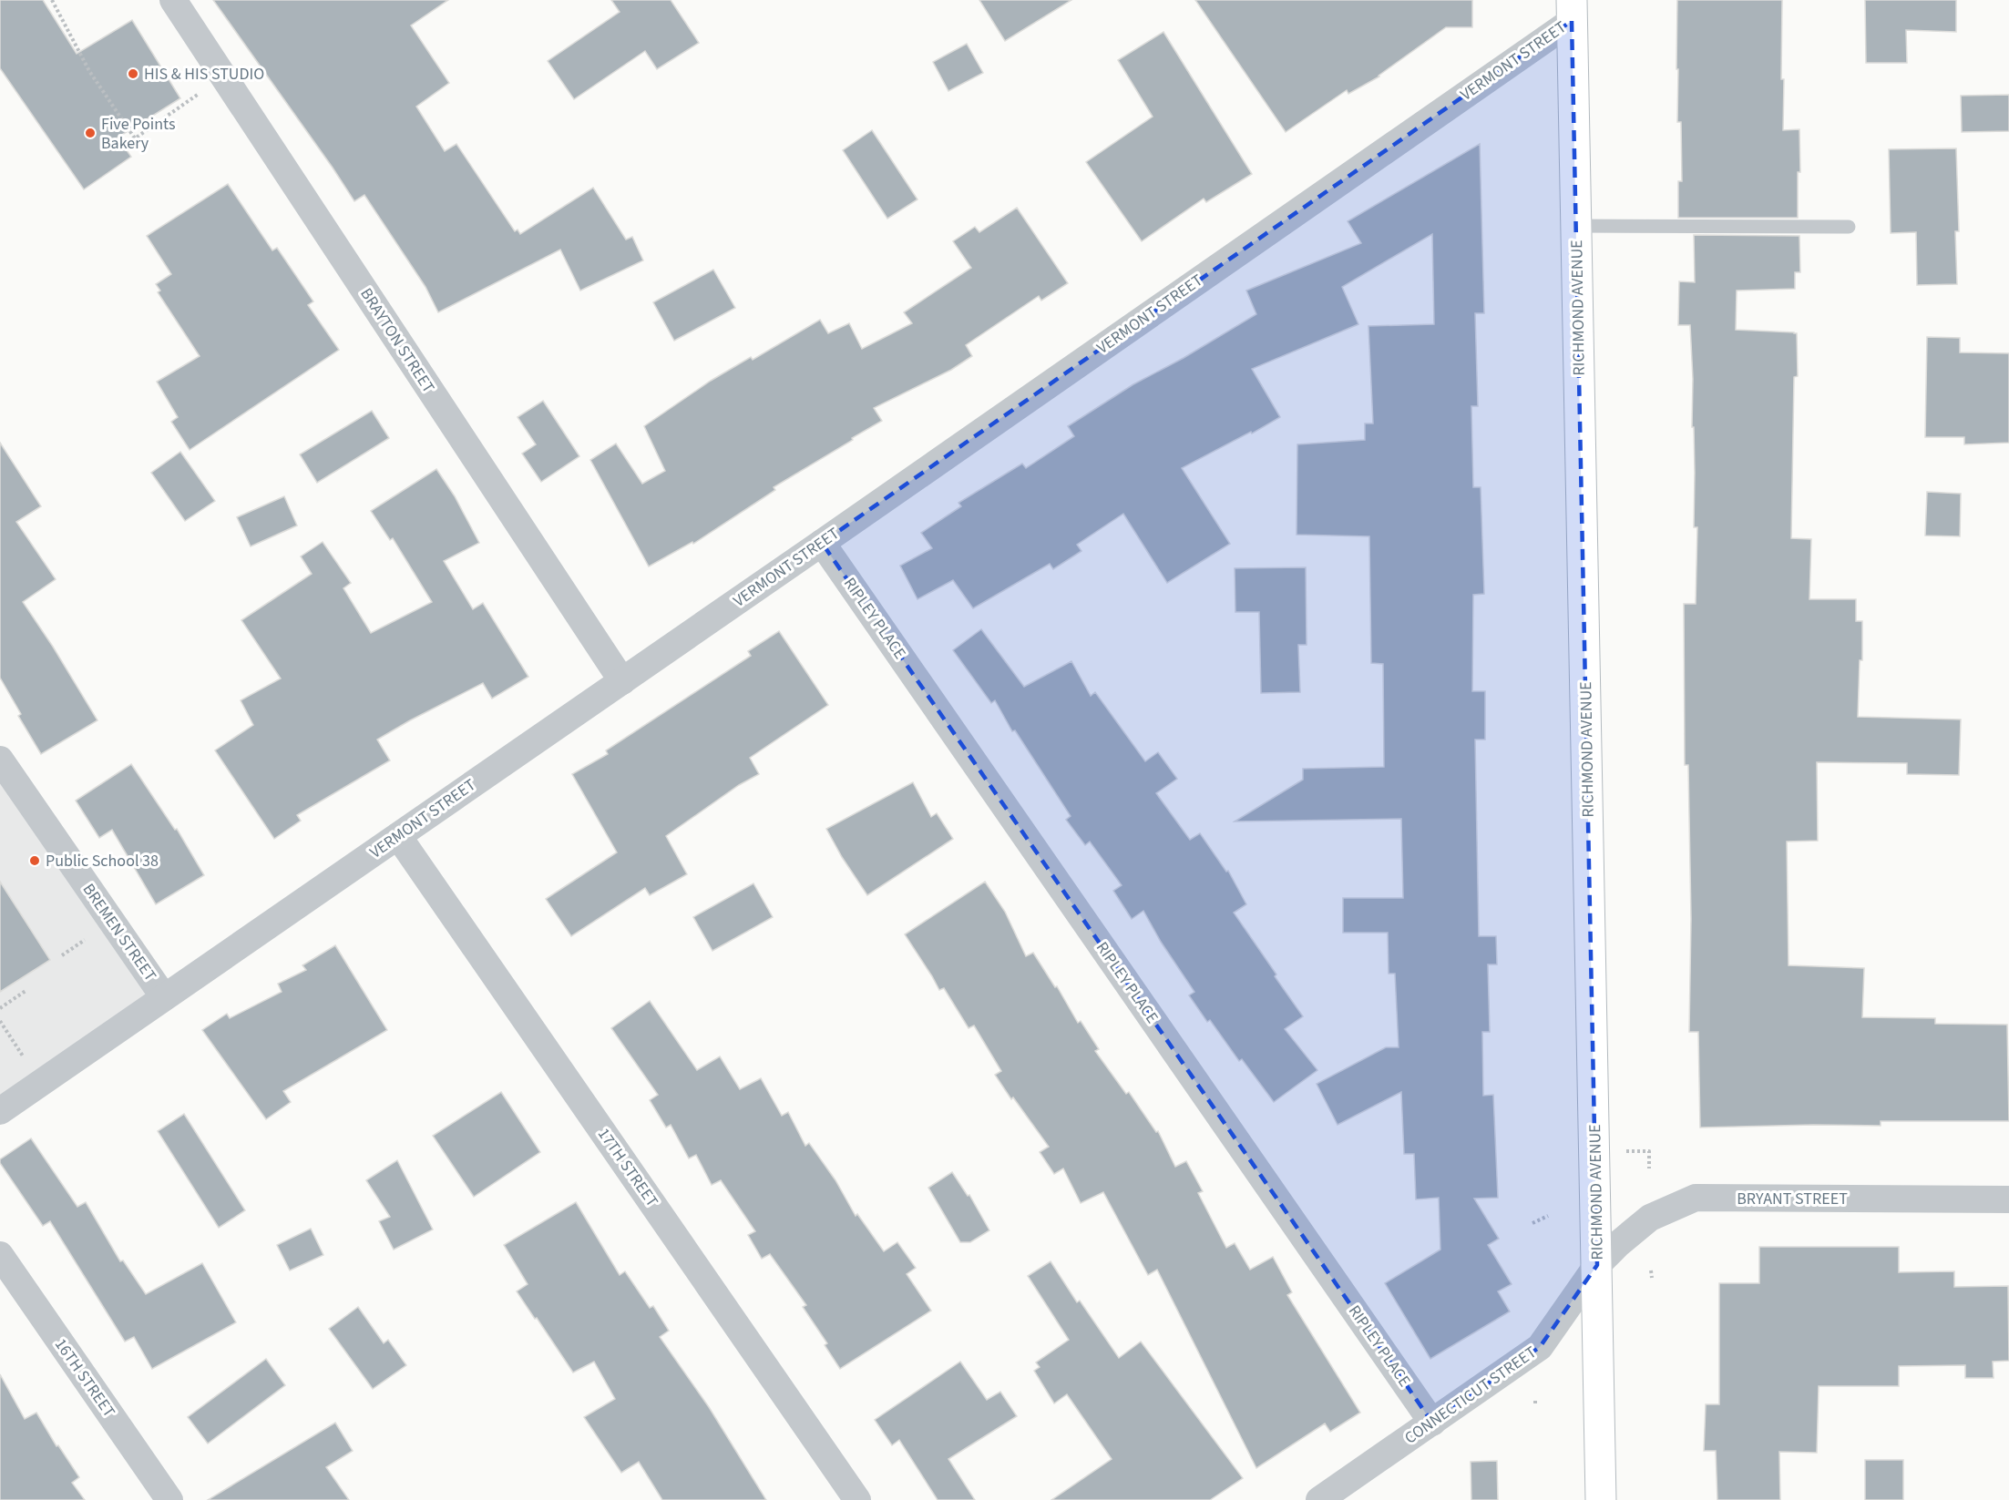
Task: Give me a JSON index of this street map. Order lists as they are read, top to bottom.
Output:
{
  "streets": {
    "street": [
      "VERMONT STREET",
      "RICHMOND AVENUE",
      "BRAYTON STREET",
      "RIPLEY PLACE",
      "BREMEN STREET",
      "17TH STREET",
      "BRYANT STREET",
      "16TH STREET",
      "CONNECTICUT STREET"
    ]
  },
  "crossings": [
    ["VERMONT STREET", "RICHMOND AVENUE"],
    ["VERMONT STREET", "BRAYTON STREET"],
    ["VERMONT STREET", "RIPLEY PLACE"],
    ["VERMONT STREET", "BREMEN STREET"],
    ["VERMONT STREET", "17TH STREET"],
    ["RICHMOND AVENUE", "BRYANT STREET"],
    ["RICHMOND AVENUE", "CONNECTICUT STREET"],
    ["RIPLEY PLACE", "CONNECTICUT STREET"],
    ["BRYANT STREET", "CONNECTICUT STREET"]
  ],
  "places": ["HIS & HIS STUDIO", "Five Points Bakery", "Public School 38"]
}
